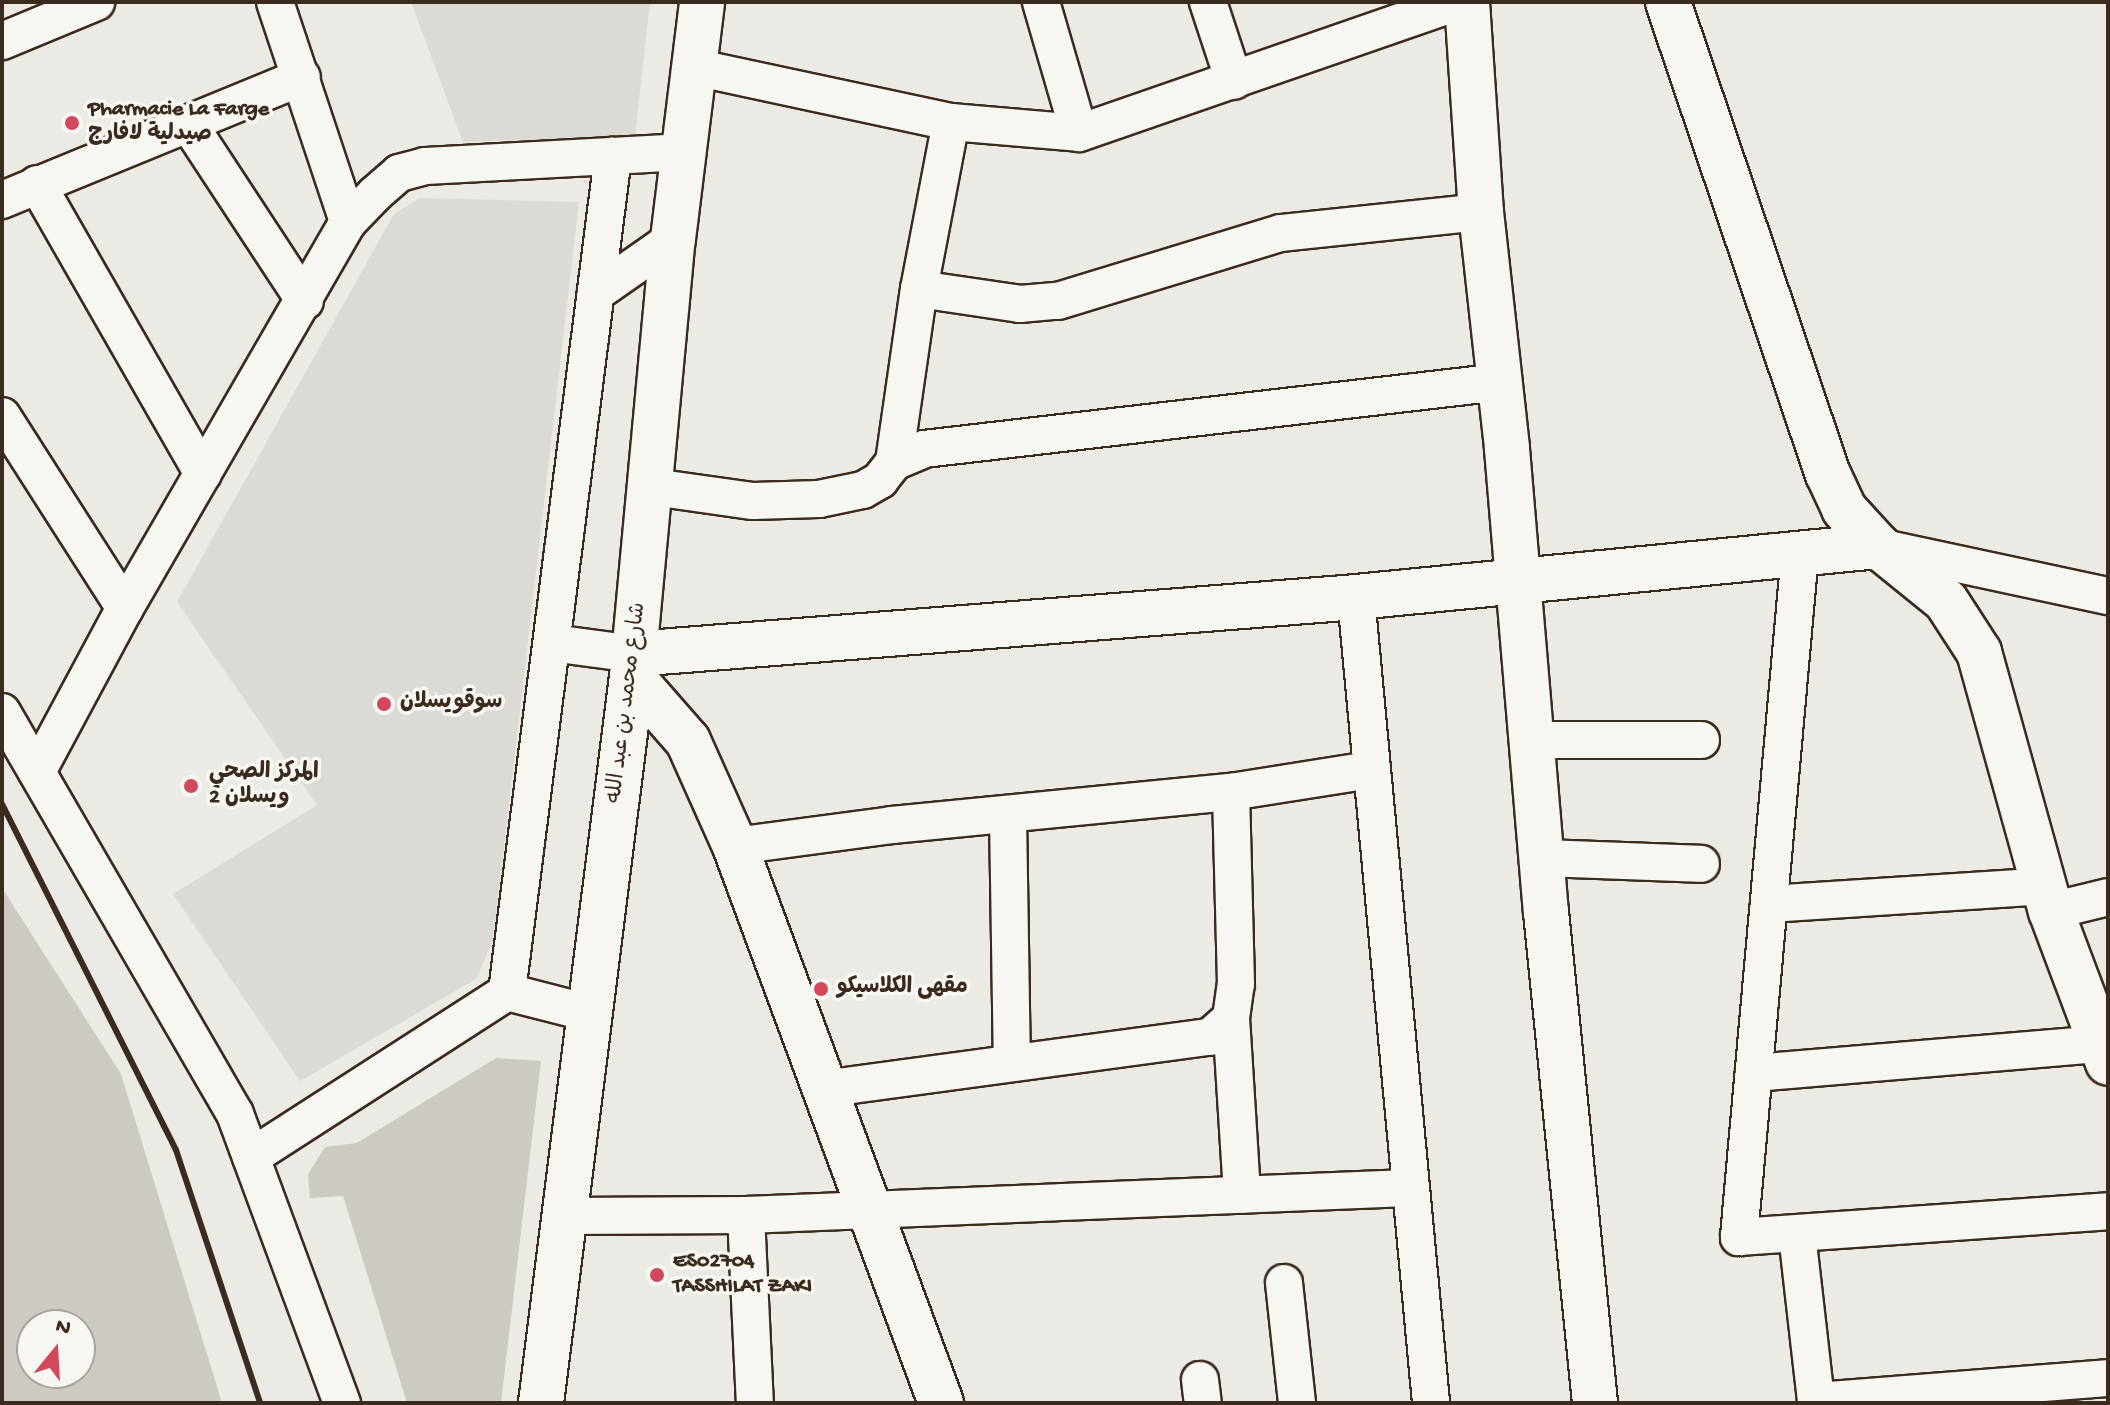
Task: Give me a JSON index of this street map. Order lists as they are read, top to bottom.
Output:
{
  "streets": {
    "street": ["شارع محمد بن عبد الله"]
  },
  "places": [
    "Pharmacie La Farge صيدلية لافارج",
    "سوقويسلان",
    "المركز الصحي ويسلان 2",
    "مقهى الكلاسيكو",
    "ES02704 TASSHILAT ZAKI"
  ],
  "north": "top"
}
